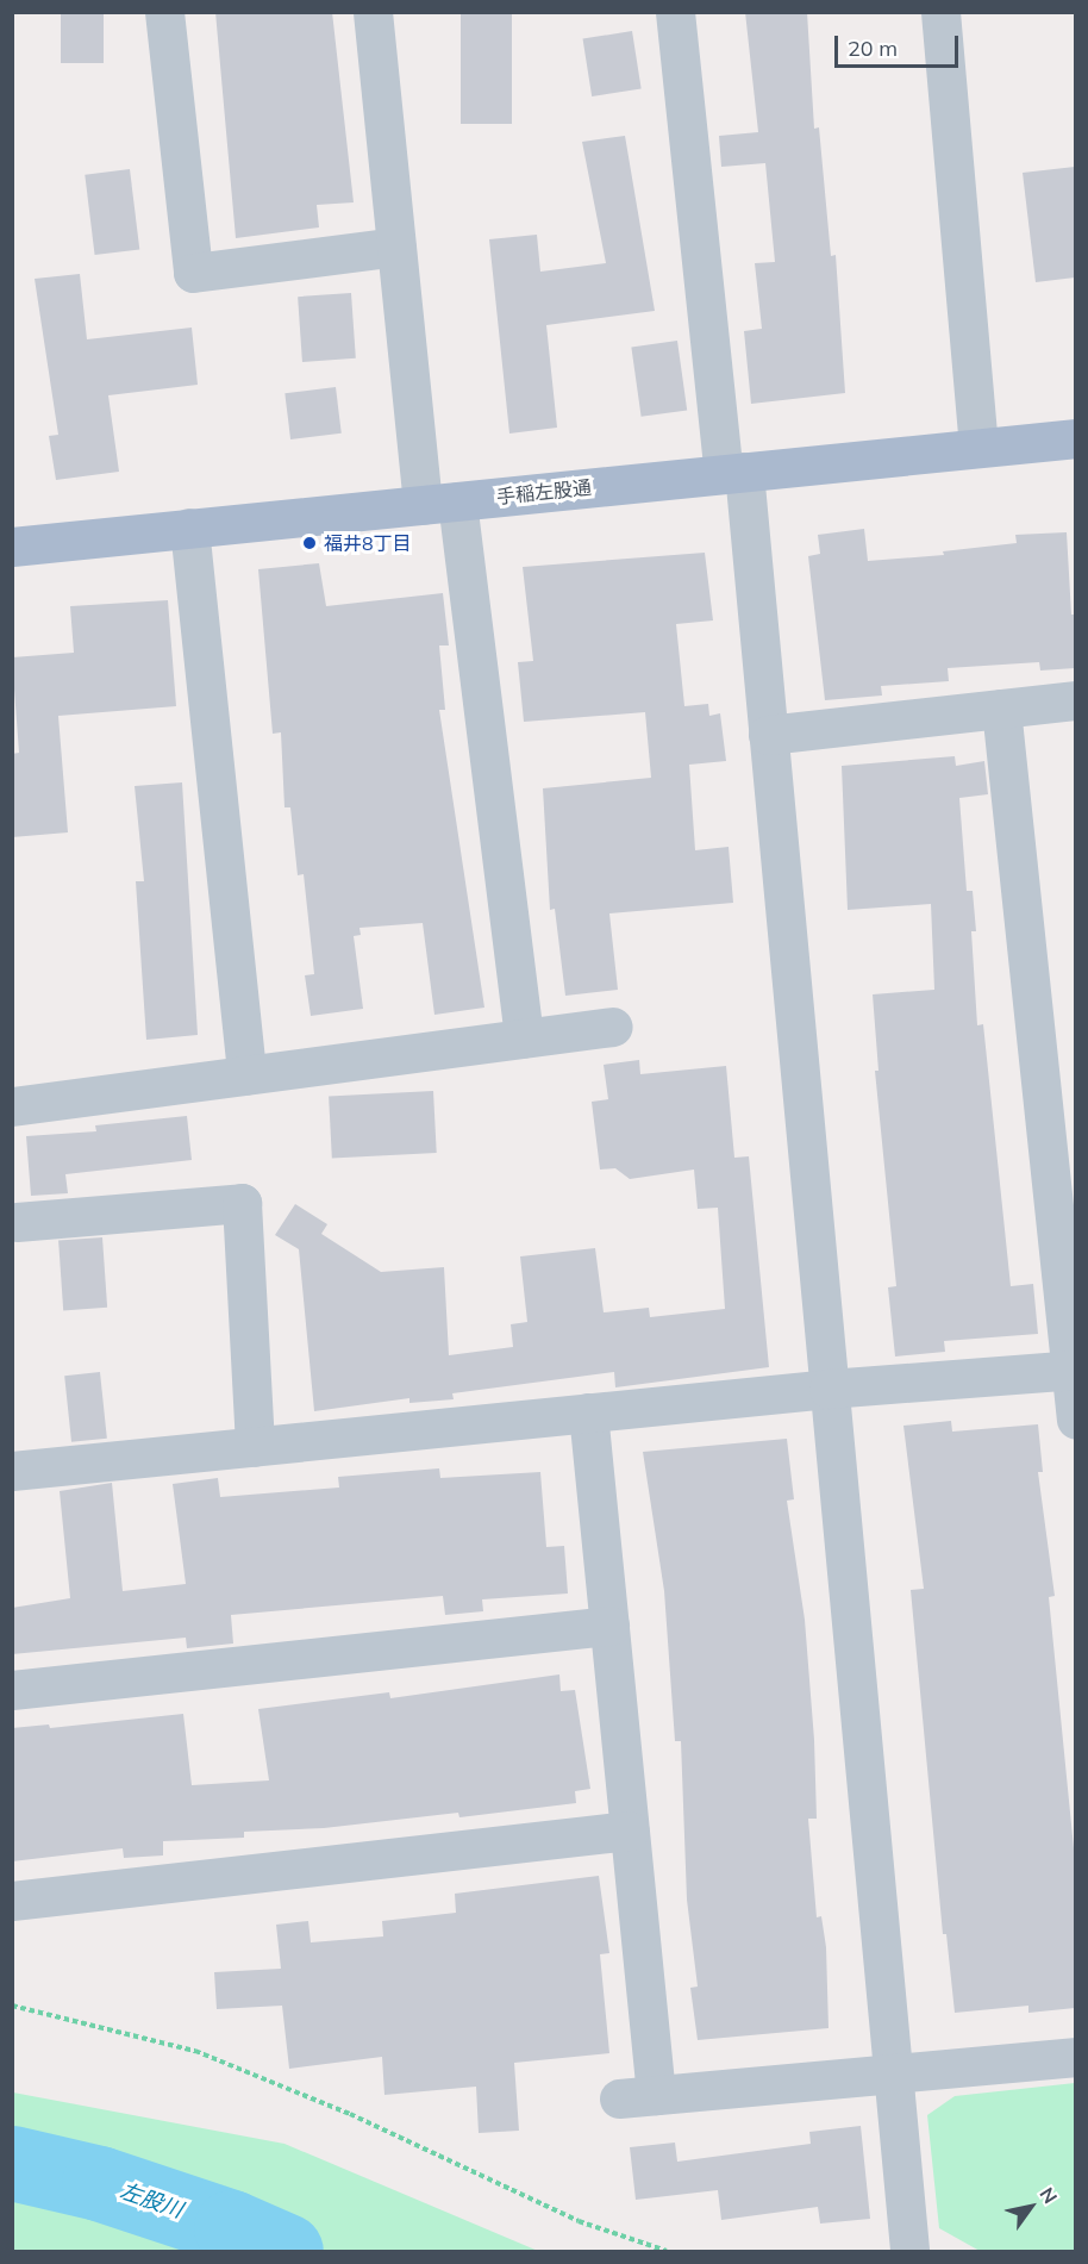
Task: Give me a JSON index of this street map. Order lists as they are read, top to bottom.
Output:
{
  "streets": {
    "main road": ["手稲左股通"]
  },
  "water": ["左股川"],
  "places": ["福井8丁目"],
  "scale_bar": "20 m",
  "north": "top right"
}
